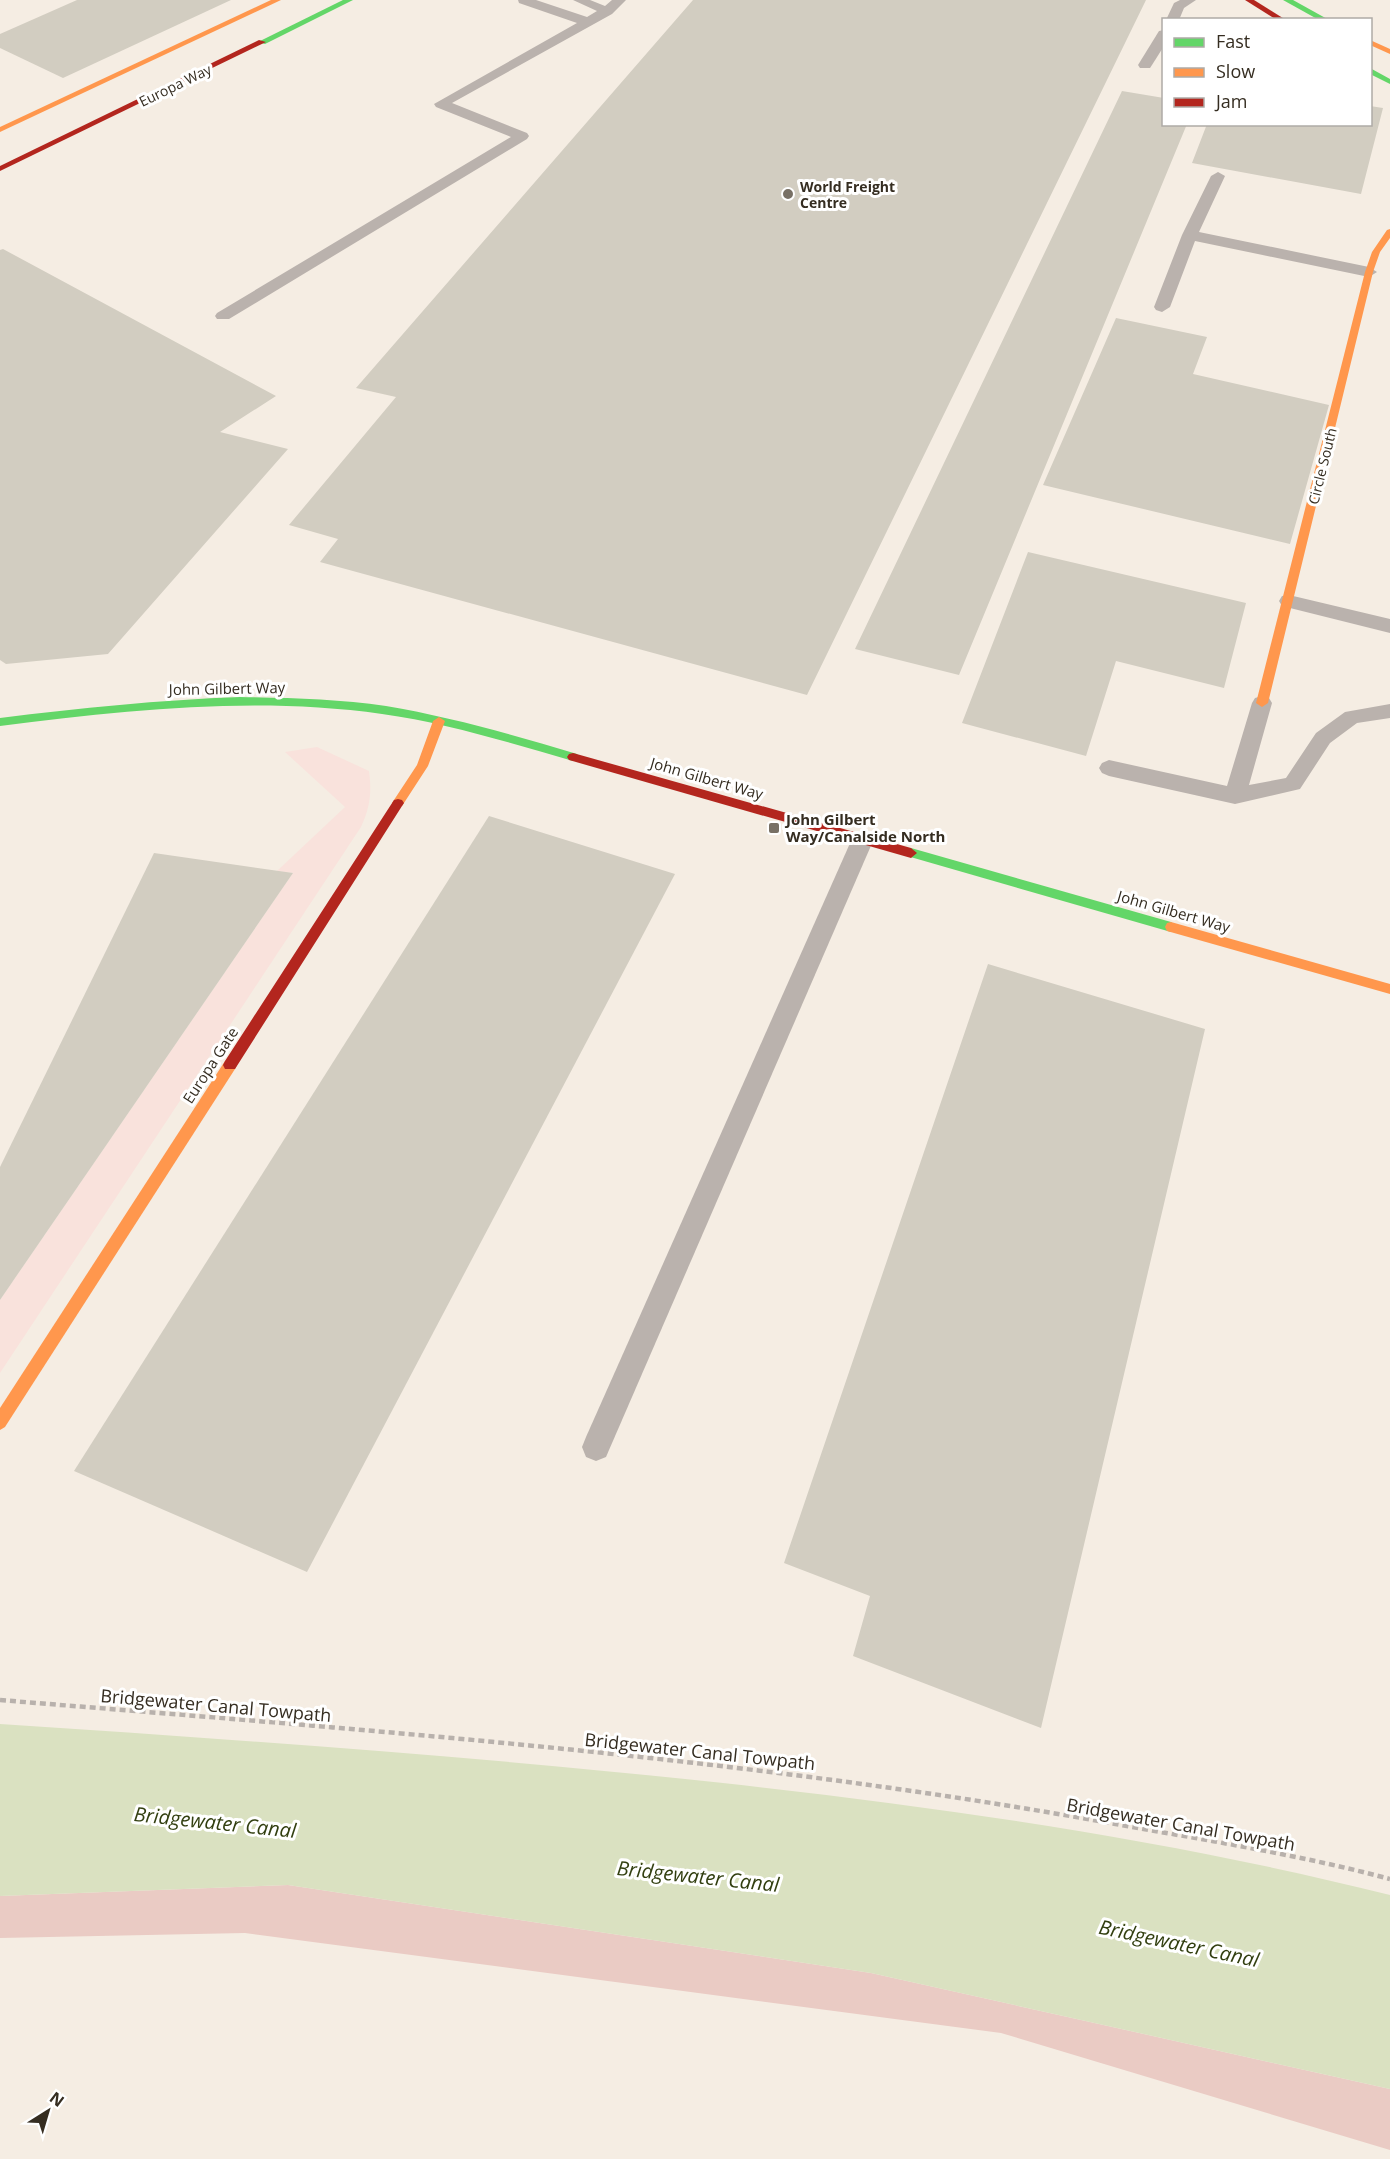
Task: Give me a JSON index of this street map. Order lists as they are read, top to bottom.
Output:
{
  "streets": {
    "main road": [
      "Europa Way",
      "Circle South",
      "John Gilbert Way",
      "Europa Gate"
    ],
    "path": ["Bridgewater Canal Towpath"]
  },
  "crossings": [
    ["John Gilbert Way", "Europa Gate"]
  ],
  "water": ["Bridgewater Canal"],
  "places": {
    "other": ["World Freight Centre"],
    "transit": ["John Gilbert Way/Canalside North"]
  },
  "legend": ["Fast", "Slow", "Jam"],
  "north": "top right"
}
